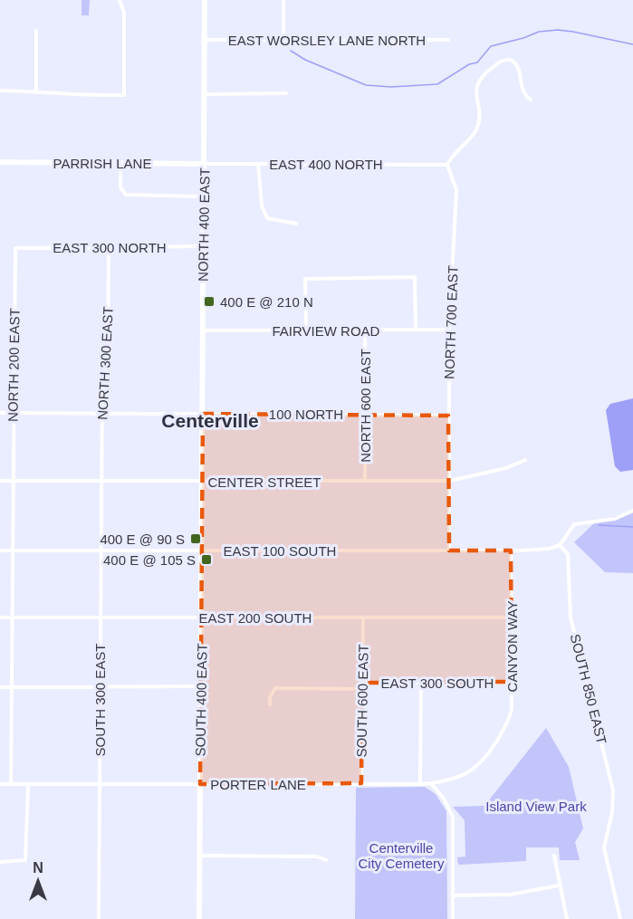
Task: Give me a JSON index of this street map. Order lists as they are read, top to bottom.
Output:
{
  "streets": {
    "street": [
      "EAST WORSLEY LANE NORTH",
      "PARRISH LANE",
      "EAST 400 NORTH",
      "NORTH 400 EAST",
      "EAST 300 NORTH",
      "NORTH 700 EAST",
      "FAIRVIEW ROAD",
      "NORTH 300 EAST",
      "NORTH 200 EAST",
      "NORTH 600 EAST",
      "100 NORTH",
      "CENTER STREET",
      "EAST 100 SOUTH",
      "EAST 200 SOUTH",
      "CANYON WAY",
      "EAST 300 SOUTH",
      "SOUTH 850 EAST",
      "SOUTH 300 EAST",
      "SOUTH 400 EAST",
      "SOUTH 600 EAST",
      "PORTER LANE"
    ]
  },
  "crossings": [
    ["EAST WORSLEY LANE NORTH", "NORTH 400 EAST"],
    ["PARRISH LANE", "EAST 400 NORTH"],
    ["PARRISH LANE", "NORTH 400 EAST"],
    ["EAST 400 NORTH", "NORTH 400 EAST"],
    ["EAST 400 NORTH", "NORTH 700 EAST"],
    ["NORTH 400 EAST", "EAST 300 NORTH"],
    ["NORTH 400 EAST", "FAIRVIEW ROAD"],
    ["NORTH 400 EAST", "100 NORTH"],
    ["NORTH 400 EAST", "CENTER STREET"],
    ["NORTH 400 EAST", "SOUTH 400 EAST"],
    ["EAST 300 NORTH", "NORTH 300 EAST"],
    ["EAST 300 NORTH", "NORTH 200 EAST"],
    ["NORTH 700 EAST", "FAIRVIEW ROAD"],
    ["NORTH 700 EAST", "100 NORTH"],
    ["NORTH 700 EAST", "CENTER STREET"],
    ["NORTH 700 EAST", "EAST 100 SOUTH"],
    ["FAIRVIEW ROAD", "NORTH 600 EAST"],
    ["NORTH 300 EAST", "100 NORTH"],
    ["NORTH 300 EAST", "CENTER STREET"],
    ["NORTH 300 EAST", "SOUTH 300 EAST"],
    ["NORTH 200 EAST", "100 NORTH"],
    ["NORTH 200 EAST", "CENTER STREET"],
    ["NORTH 200 EAST", "EAST 100 SOUTH"],
    ["NORTH 200 EAST", "EAST 200 SOUTH"],
    ["NORTH 200 EAST", "PORTER LANE"],
    ["NORTH 600 EAST", "100 NORTH"],
    ["NORTH 600 EAST", "CENTER STREET"],
    ["CENTER STREET", "SOUTH 300 EAST"],
    ["CENTER STREET", "SOUTH 400 EAST"],
    ["EAST 100 SOUTH", "CANYON WAY"],
    ["EAST 100 SOUTH", "SOUTH 850 EAST"],
    ["EAST 100 SOUTH", "SOUTH 300 EAST"],
    ["EAST 100 SOUTH", "SOUTH 400 EAST"],
    ["EAST 200 SOUTH", "CANYON WAY"],
    ["EAST 200 SOUTH", "SOUTH 300 EAST"],
    ["EAST 200 SOUTH", "SOUTH 400 EAST"],
    ["EAST 200 SOUTH", "SOUTH 600 EAST"],
    ["CANYON WAY", "EAST 300 SOUTH"],
    ["CANYON WAY", "PORTER LANE"],
    ["EAST 300 SOUTH", "SOUTH 600 EAST"],
    ["SOUTH 300 EAST", "PORTER LANE"],
    ["SOUTH 400 EAST", "PORTER LANE"],
    ["SOUTH 600 EAST", "PORTER LANE"]
  ],
  "districts": ["Centerville"],
  "parks": ["Island View Park", "Centerville City Cemetery"],
  "places": {
    "transit": ["400 E @ 210 N", "400 E @ 90 S", "400 E @ 105 S"]
  },
  "north": "top"
}
